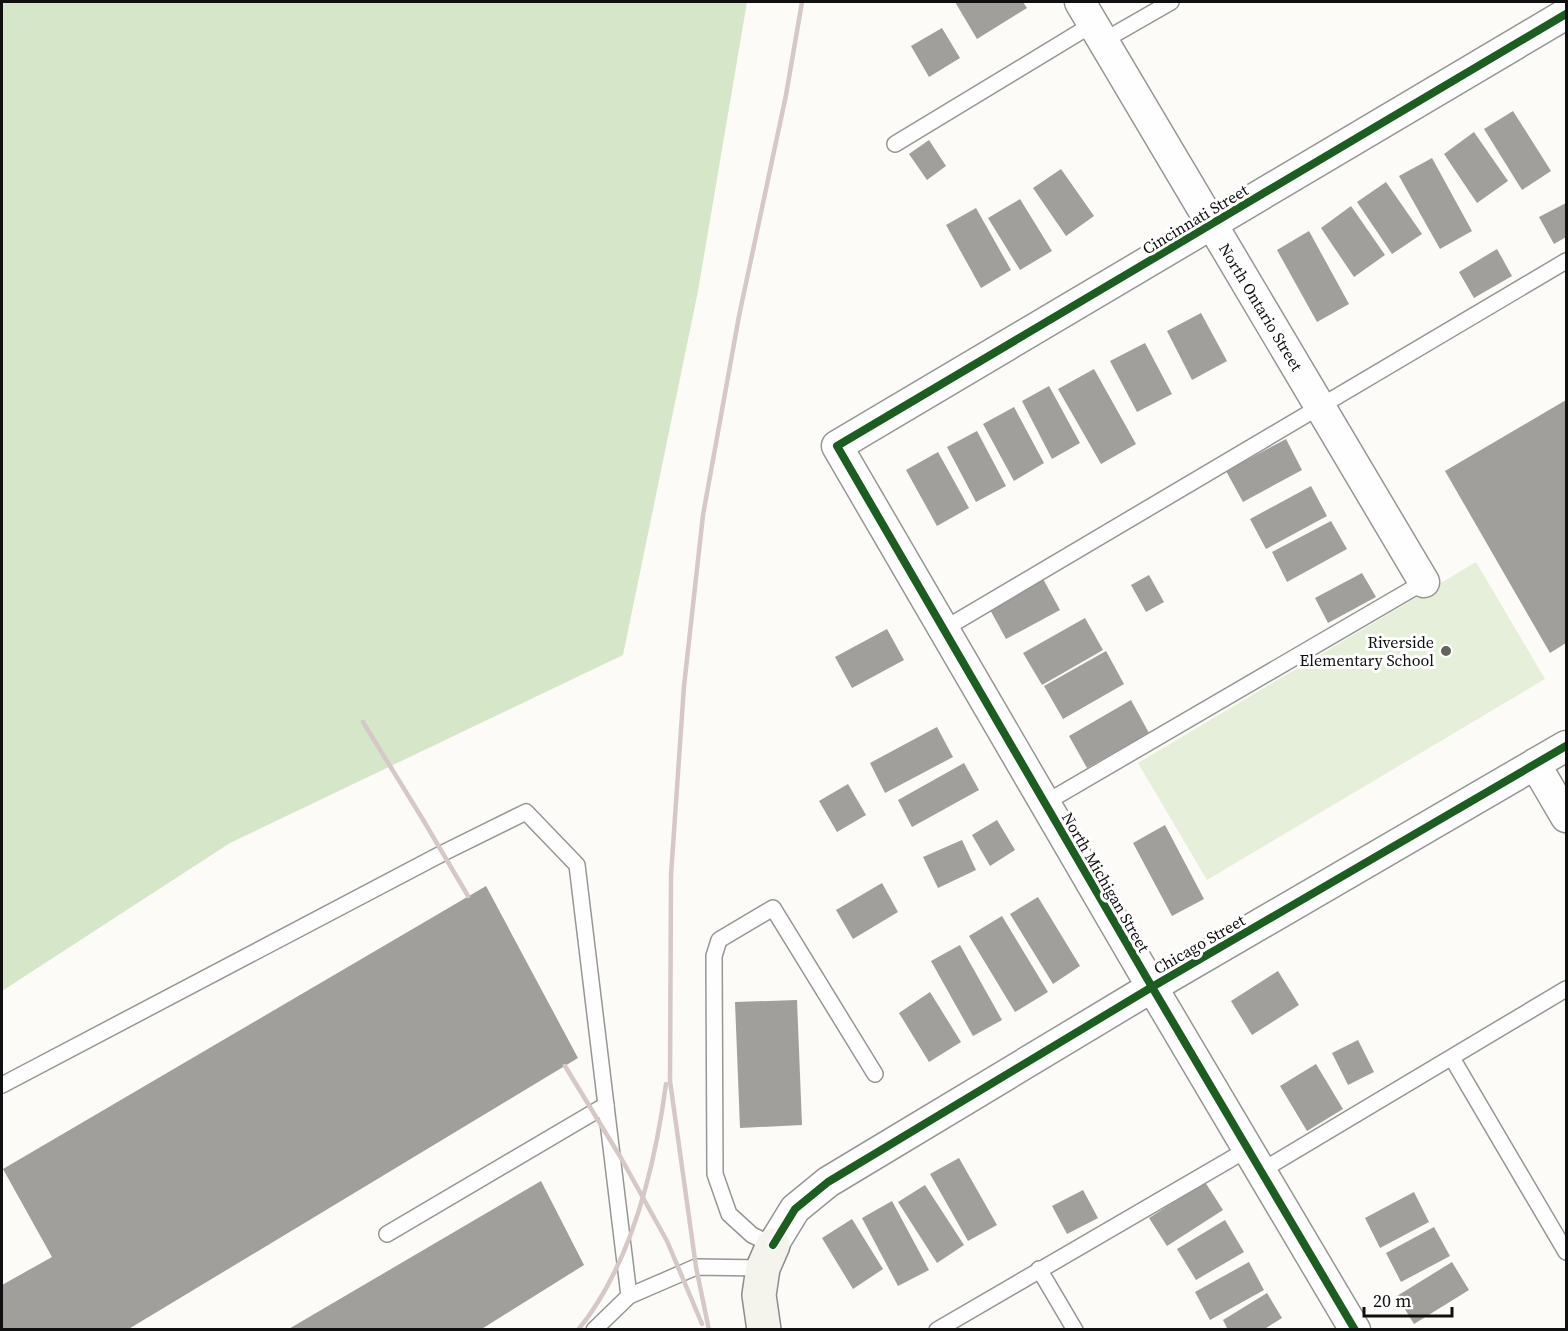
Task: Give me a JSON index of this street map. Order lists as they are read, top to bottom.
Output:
{
  "streets": {
    "street": [
      "Cincinnati Street",
      "North Ontario Street",
      "North Michigan Street",
      "Chicago Street"
    ]
  },
  "crossings": [
    ["Cincinnati Street", "North Ontario Street"],
    ["Cincinnati Street", "North Michigan Street"],
    ["North Michigan Street", "Chicago Street"]
  ],
  "places": ["Riverside Elementary School"],
  "scale_bar": "20 m"
}
